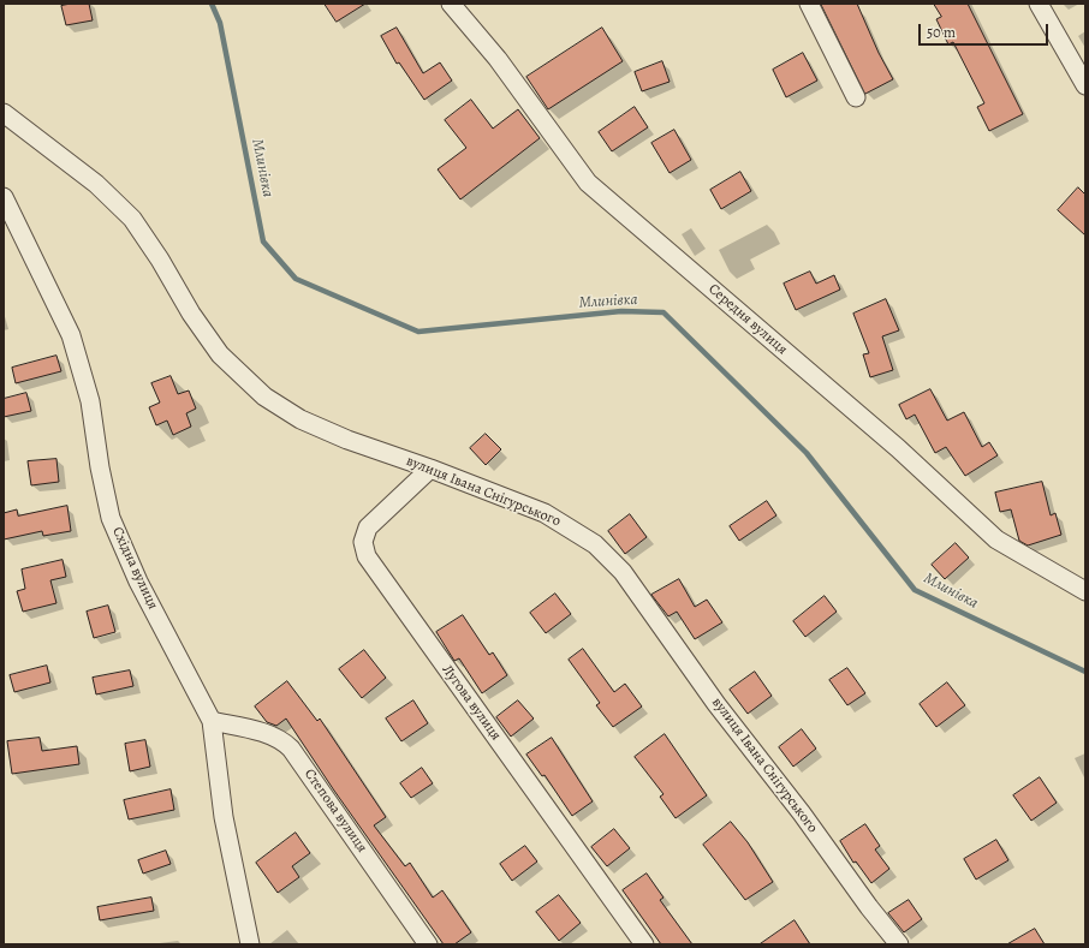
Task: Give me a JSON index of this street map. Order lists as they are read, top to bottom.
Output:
{
  "streets": {
    "street": [
      "Середня вулиця",
      "вулиця Івана Снігурського",
      "Східна вулиця",
      "Лугова вулиця",
      "Степова вулиця"
    ]
  },
  "crossings": [
    ["вулиця Івана Снігурського", "Лугова вулиця"],
    ["Східна вулиця", "Степова вулиця"]
  ],
  "water": ["Млинівка"],
  "scale_bar": "50 m"
}
